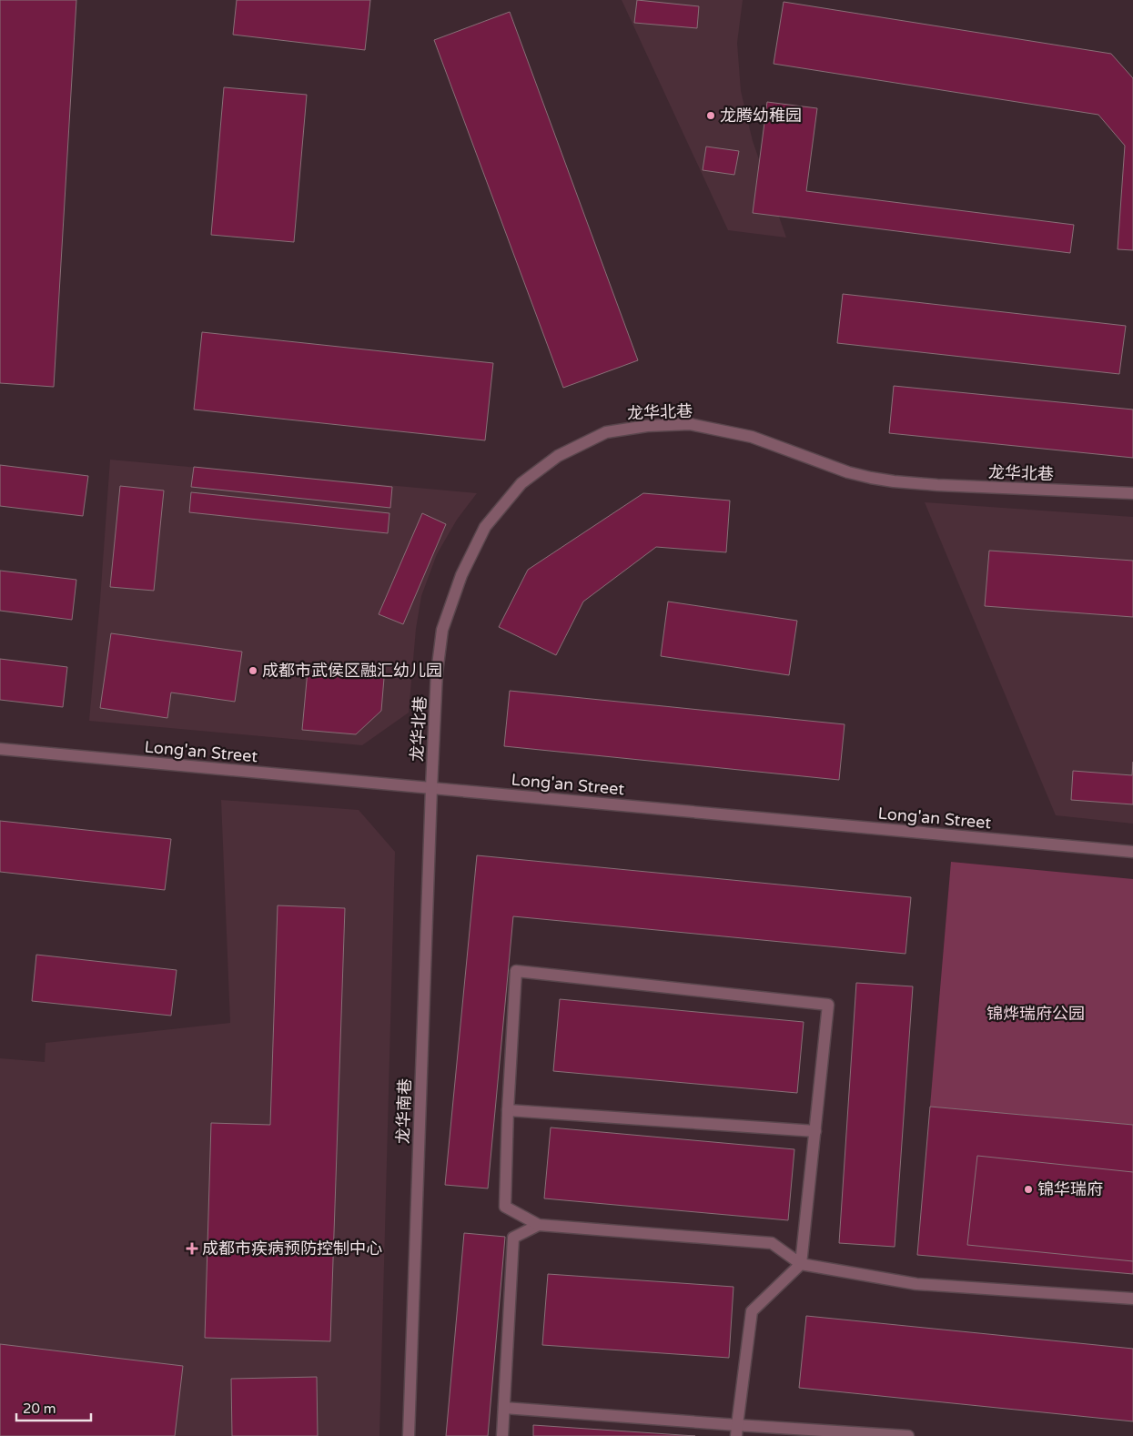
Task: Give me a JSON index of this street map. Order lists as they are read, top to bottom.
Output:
{
  "streets": {
    "street": ["龙华北巷", "Long'an Street", "龙华南巷"]
  },
  "crossings": [
    ["龙华北巷", "Long'an Street"],
    ["龙华北巷", "龙华南巷"],
    ["Long'an Street", "龙华南巷"]
  ],
  "parks": ["锦烨瑞府公园"],
  "places": {
    "other": ["龙腾幼稚园", "成都市武侯区融汇幼儿园", "锦华瑞府"],
    "health": ["成都市疾病预防控制中心"]
  },
  "scale_bar": "20 m"
}
